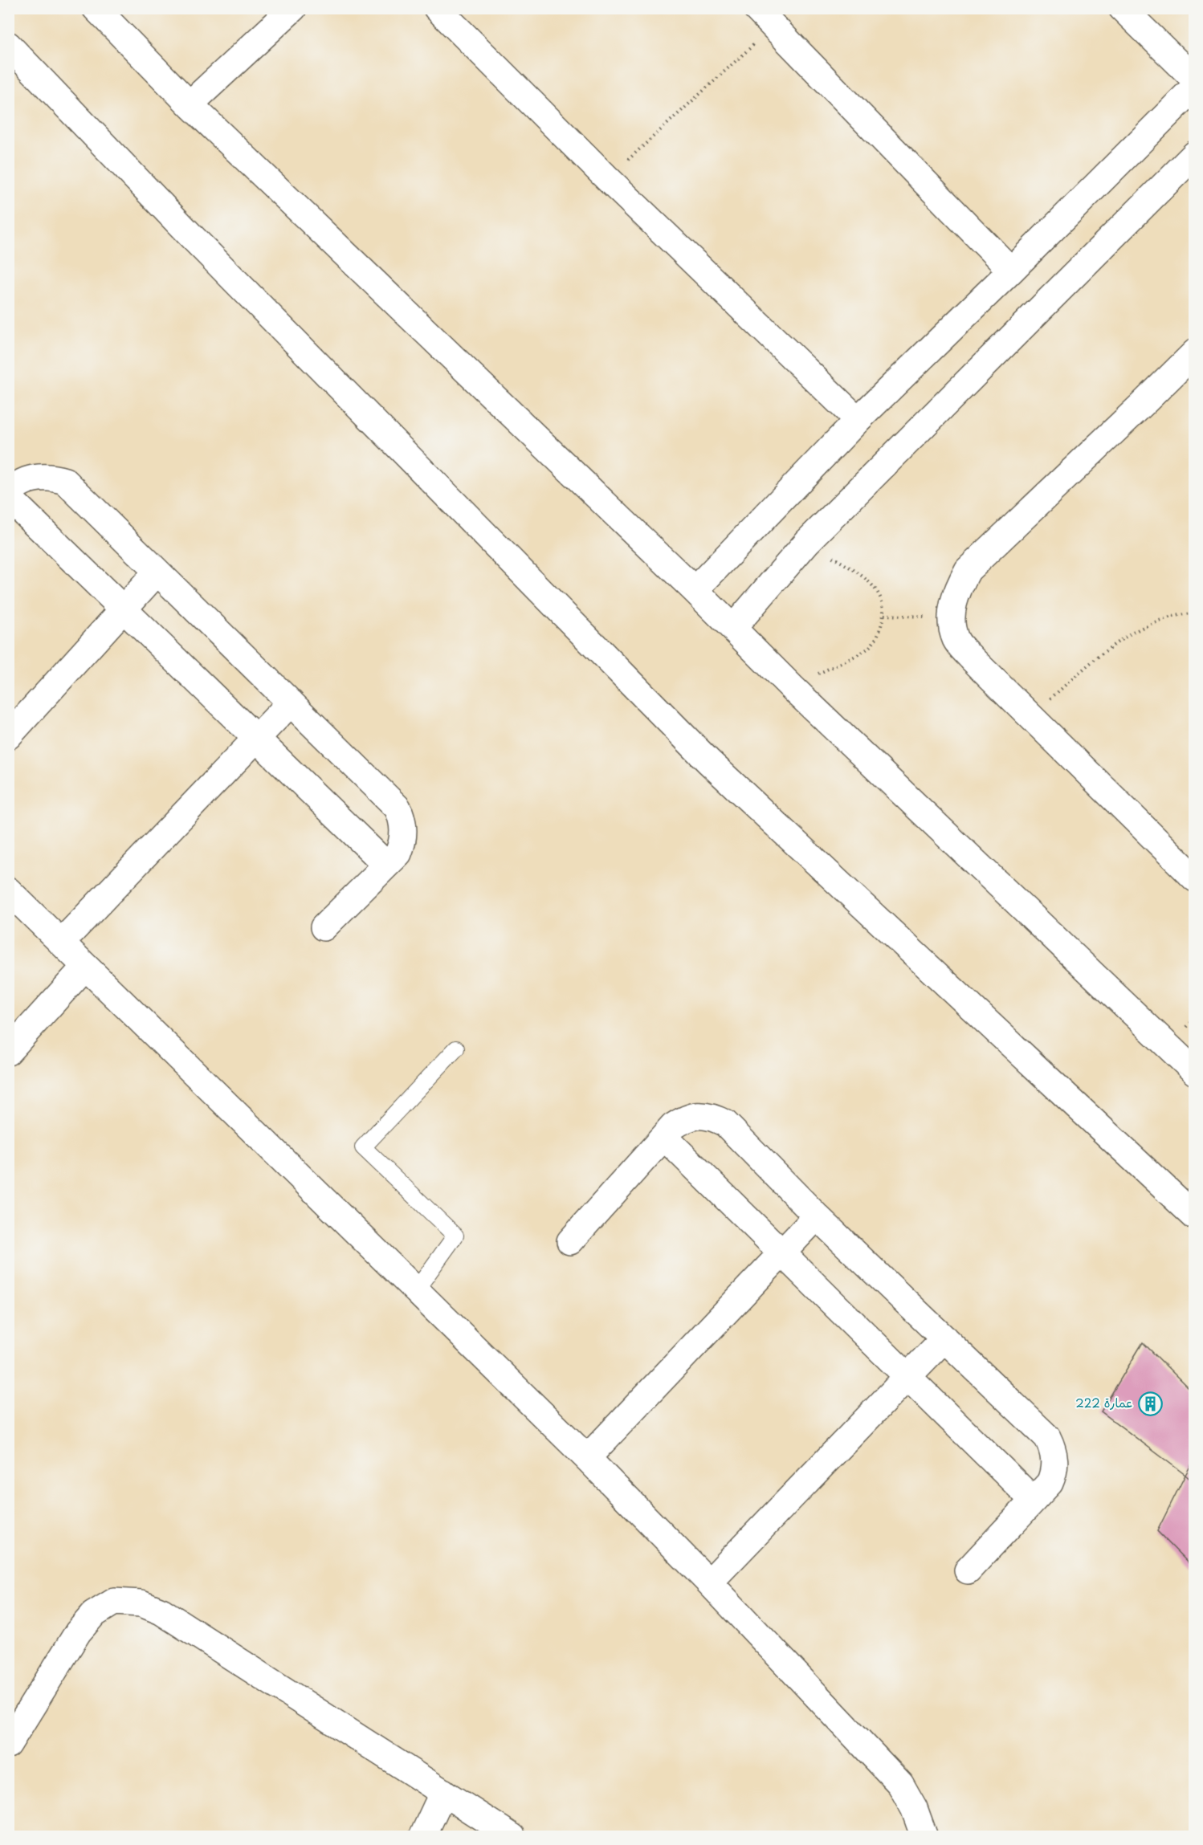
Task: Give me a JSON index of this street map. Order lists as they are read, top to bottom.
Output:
{
  "places": {
    "building": ["عمارة 222"]
  }
}
